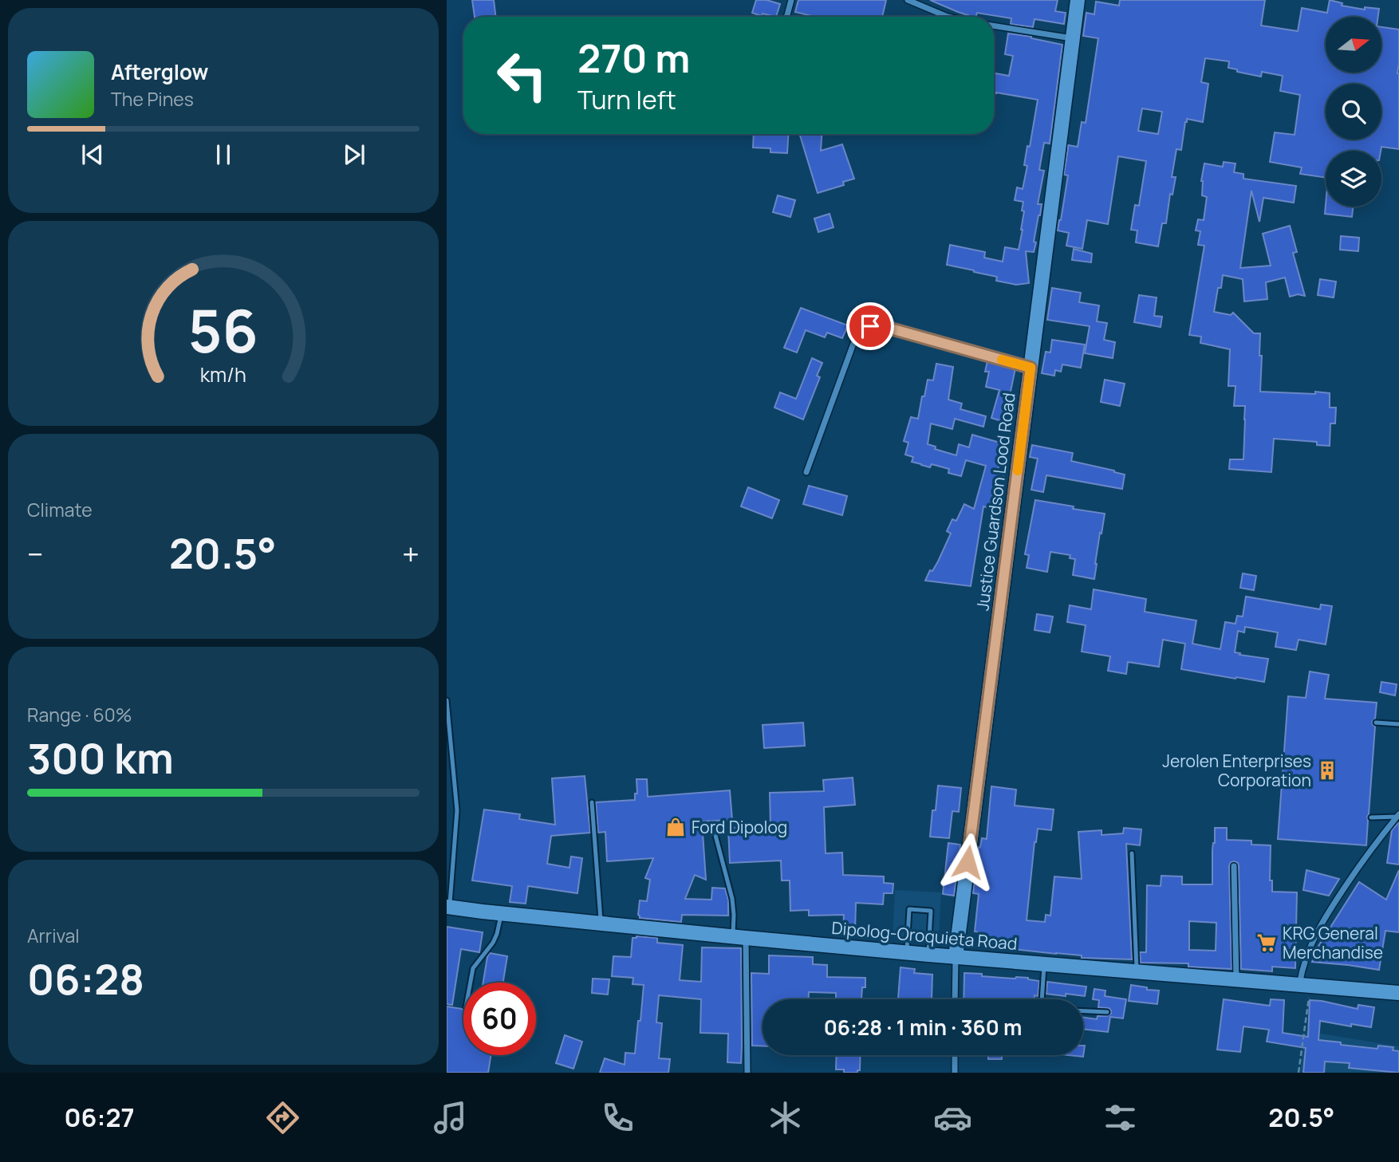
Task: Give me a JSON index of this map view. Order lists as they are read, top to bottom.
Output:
{
  "streets": {
    "main road": ["Justice Guardson Lood Road", "Dipolog-Oroquieta Road"]
  },
  "crossings": [
    ["Justice Guardson Lood Road", "Dipolog-Oroquieta Road"]
  ],
  "places": {
    "building": ["Jerolen Enterprises Corporation"],
    "shop": ["Ford Dipolog"],
    "supermarket": ["KRG General Merchandise"]
  },
  "north": "right",
  "page": {
    "turn": ["270 m", "Turn left"],
    "song": ["Afterglow", "The Pines"],
    "tile": [
      "Climate",
      ["Range · 60%", "300 km"],
      ["Arrival", "06:28"]
    ],
    "heat": ["−", "20.5°", "+"],
    "limit": "60",
    "trip": "06:28 · 1 min · 360 m",
    "tabs": ["06:27", "20.5°"],
    "gauge": ["56", "km/h"]
  }
}
